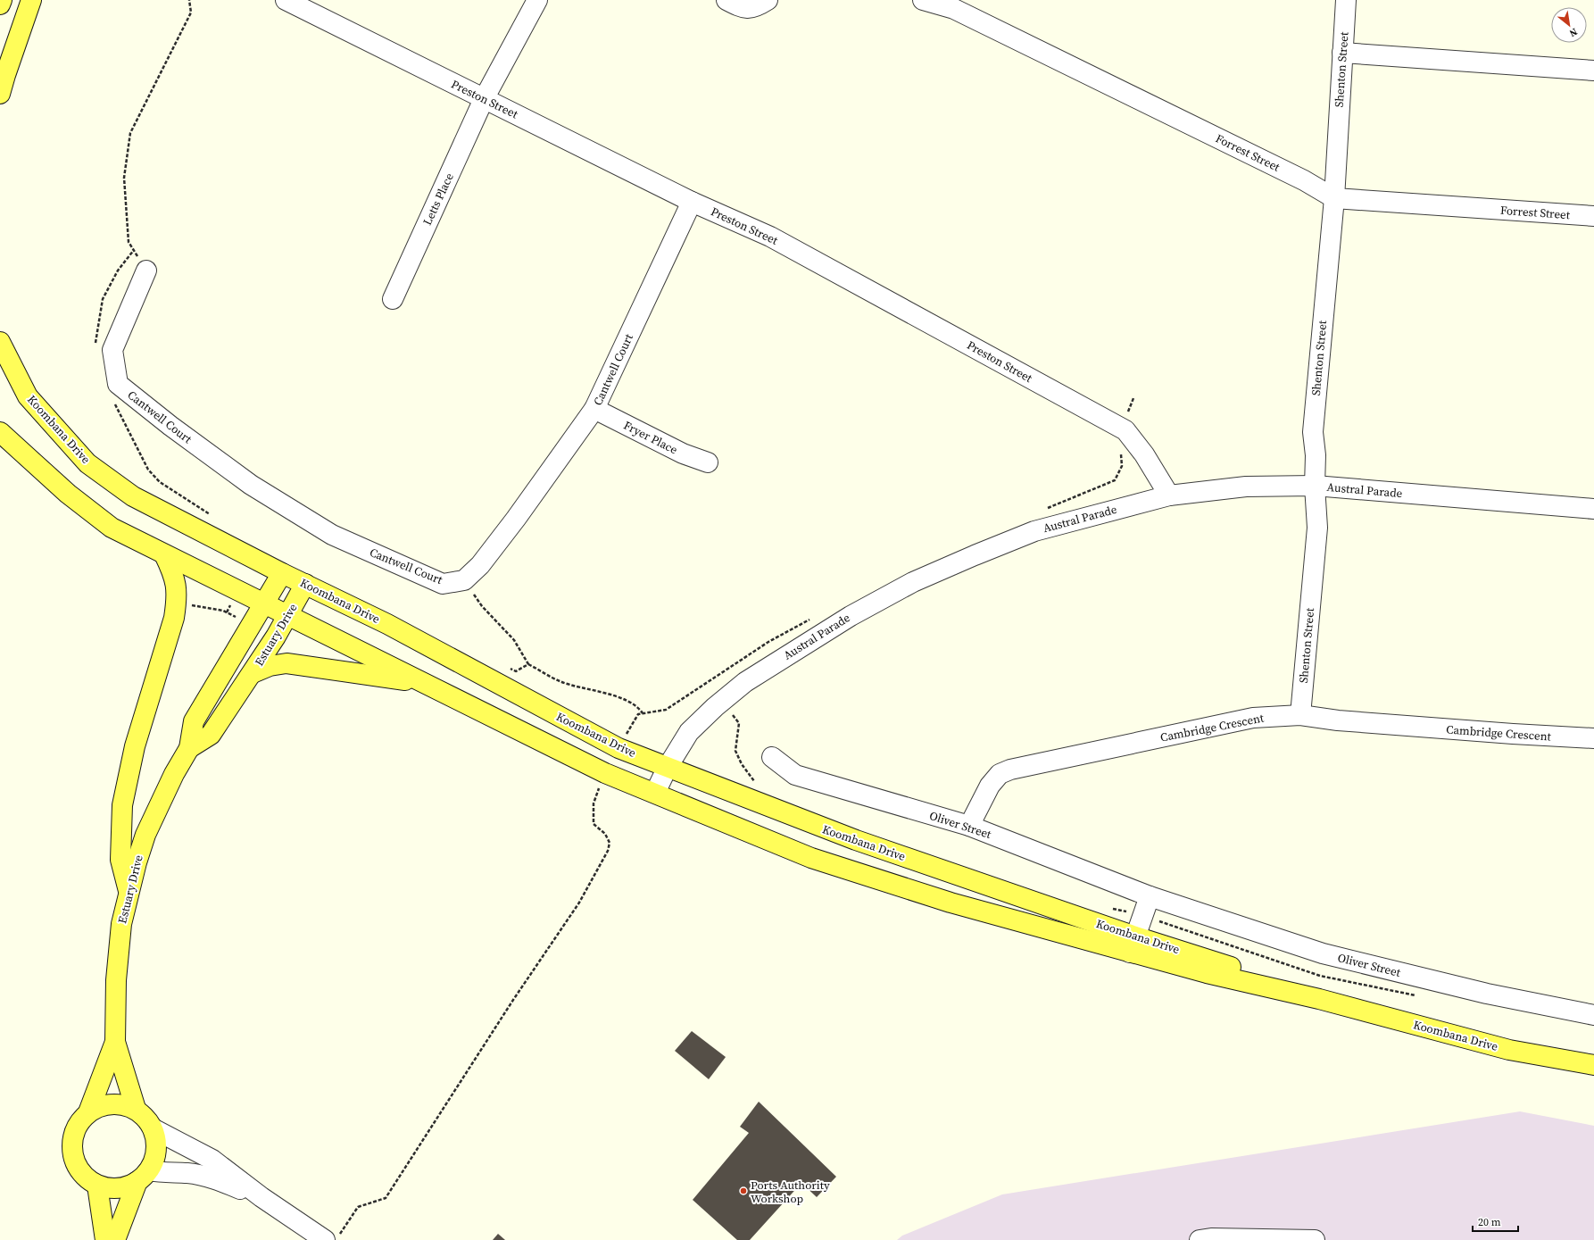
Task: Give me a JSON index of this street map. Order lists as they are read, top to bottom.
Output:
{
  "streets": {
    "main road": ["Koombana Drive", "Estuary Drive"],
    "street": [
      "Shenton Street",
      "Preston Street",
      "Forrest Street",
      "Letts Place",
      "Cantwell Court",
      "Fryer Place",
      "Austral Parade",
      "Cambridge Crescent",
      "Oliver Street"
    ]
  },
  "crossings": [
    ["Shenton Street", "Forrest Street"],
    ["Shenton Street", "Austral Parade"],
    ["Shenton Street", "Cambridge Crescent"],
    ["Preston Street", "Letts Place"],
    ["Preston Street", "Cantwell Court"],
    ["Preston Street", "Austral Parade"],
    ["Cantwell Court", "Fryer Place"],
    ["Koombana Drive", "Austral Parade"],
    ["Koombana Drive", "Estuary Drive"],
    ["Cambridge Crescent", "Oliver Street"]
  ],
  "places": ["Ports Authority Workshop"],
  "scale_bar": "20 m",
  "north": "bottom right"
}
